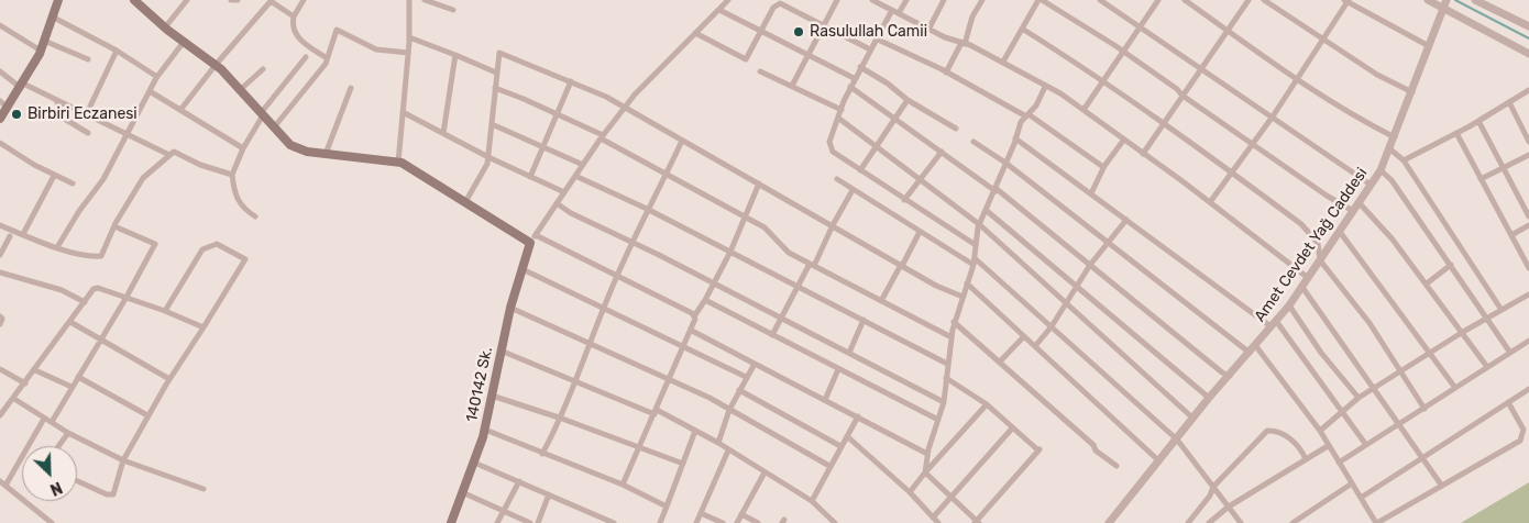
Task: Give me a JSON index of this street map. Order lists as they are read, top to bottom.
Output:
{
  "streets": {
    "main road": ["140142 Sk."],
    "street": ["Amet Cevdet Yağ Caddesi"]
  },
  "places": ["Rasulullah Camii", "Birbiri Eczanesi"],
  "north": "bottom right"
}
